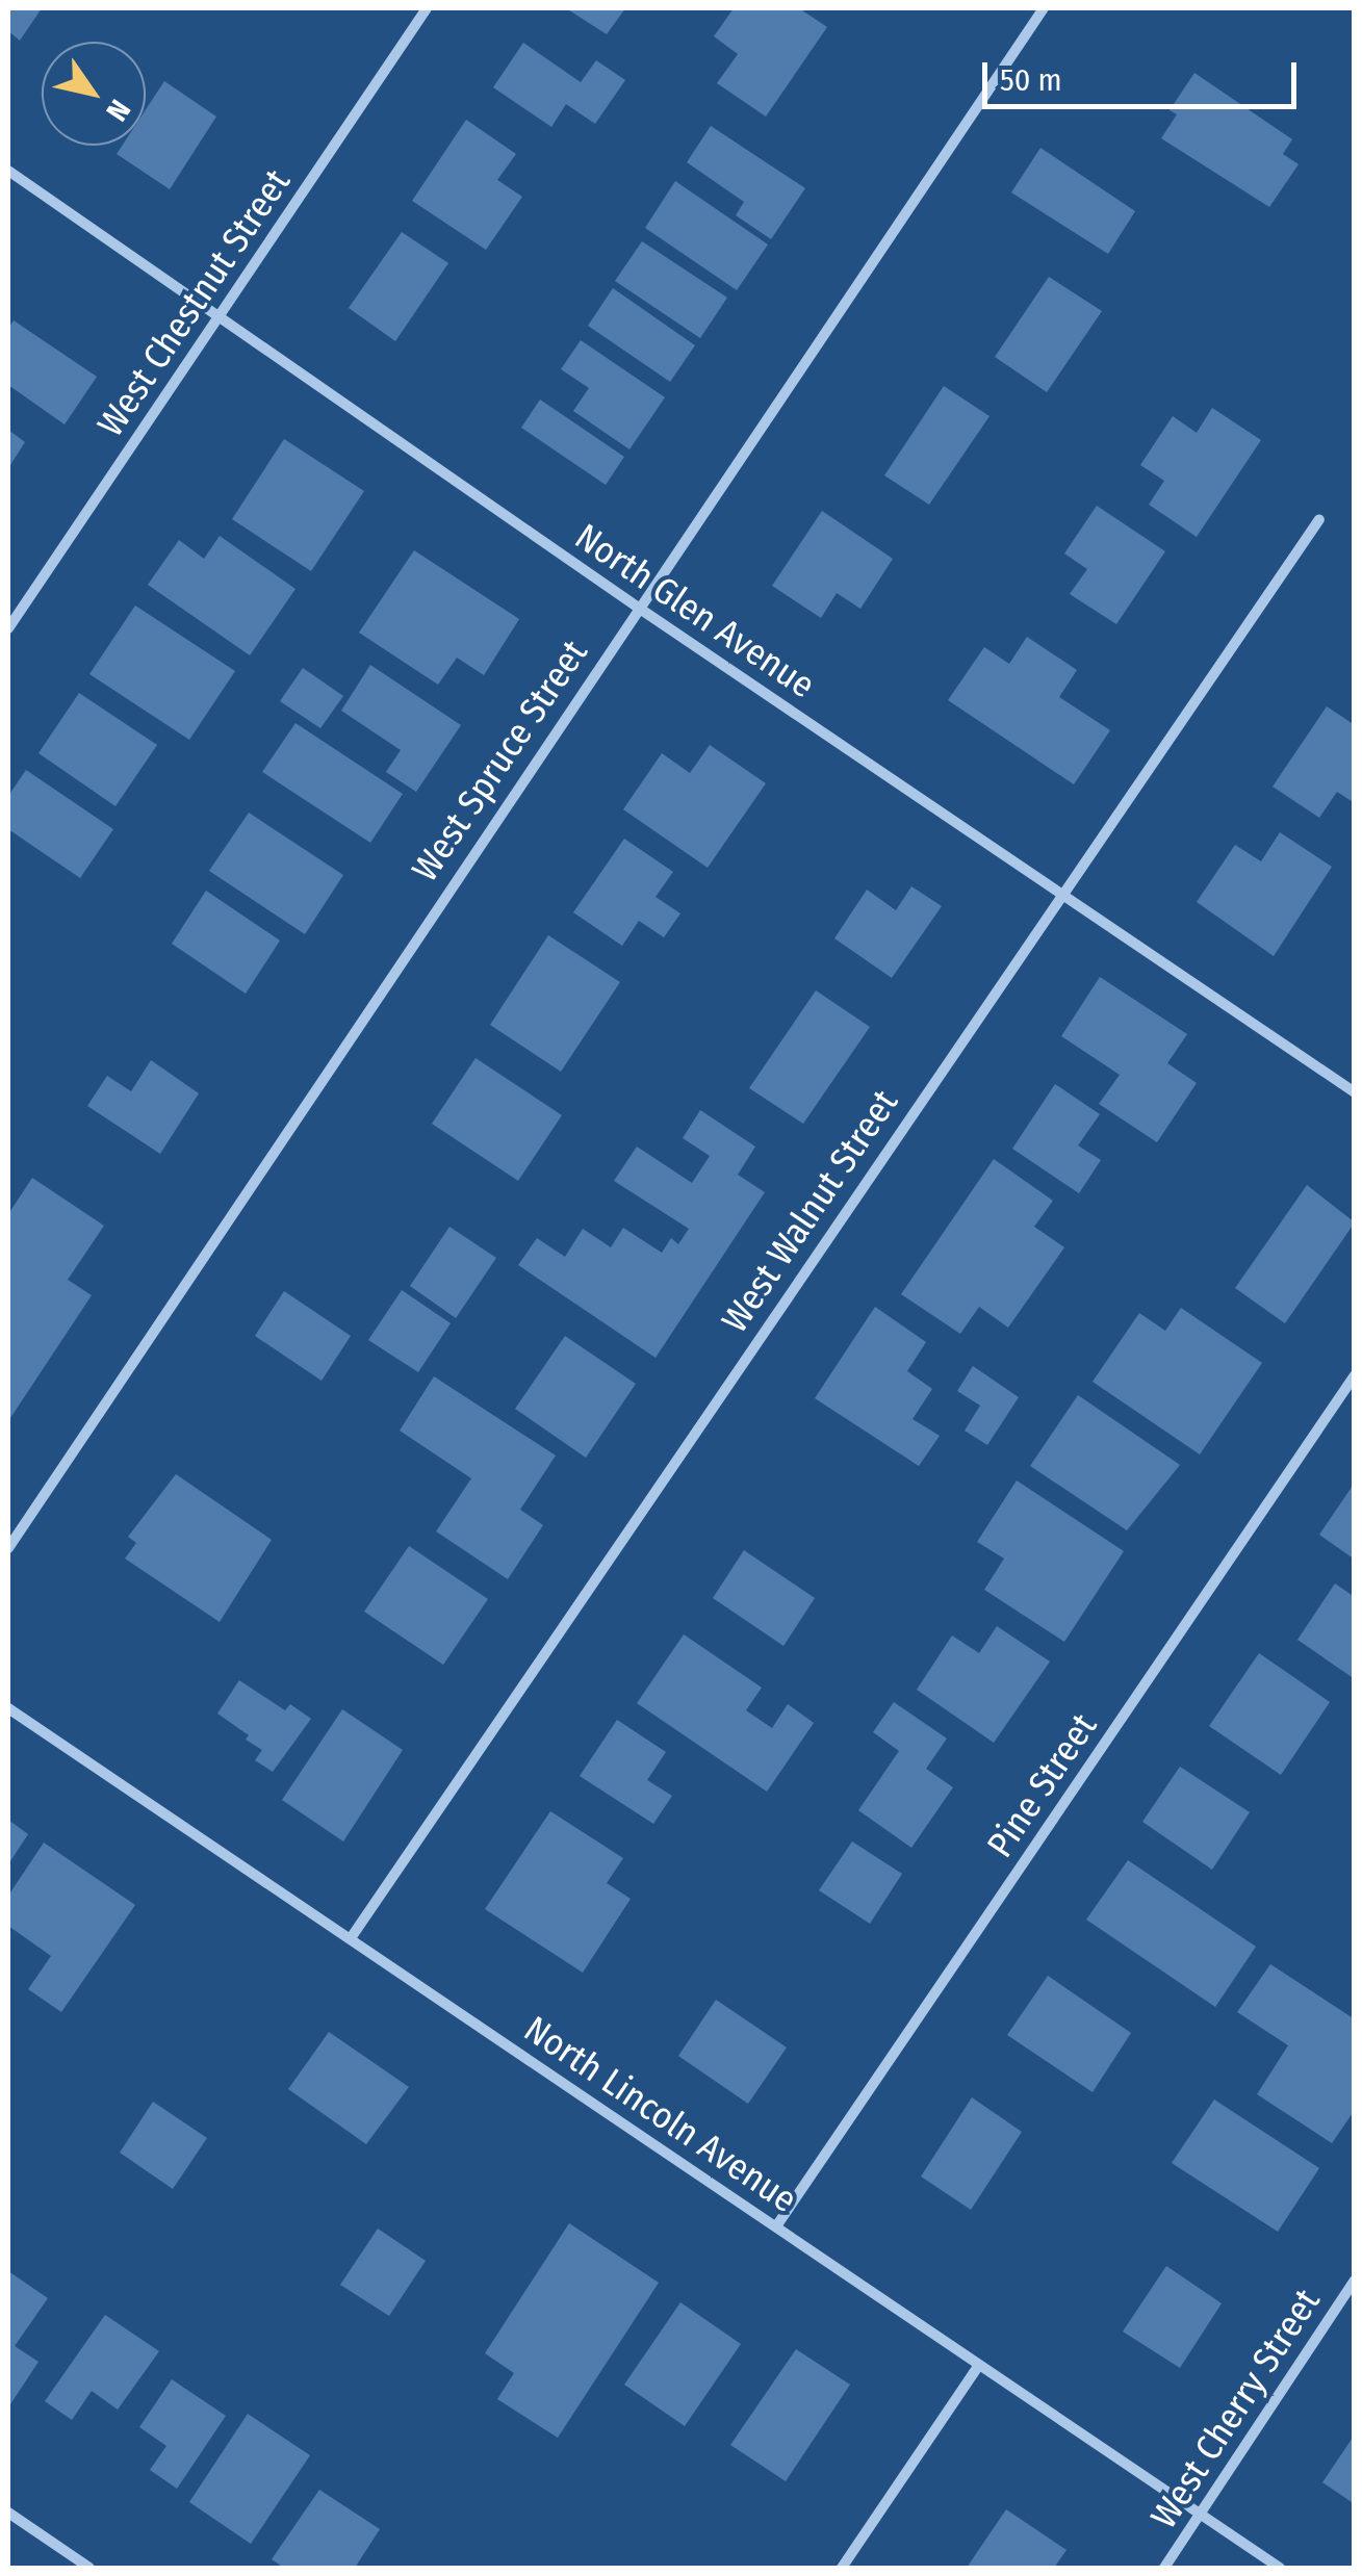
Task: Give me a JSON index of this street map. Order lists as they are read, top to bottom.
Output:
{
  "streets": {
    "street": [
      "West Chestnut Street",
      "North Glen Avenue",
      "West Spruce Street",
      "West Walnut Street",
      "Pine Street",
      "North Lincoln Avenue",
      "West Cherry Street"
    ]
  },
  "crossings": [
    ["West Chestnut Street", "North Glen Avenue"],
    ["North Glen Avenue", "West Spruce Street"],
    ["North Glen Avenue", "West Walnut Street"],
    ["West Walnut Street", "North Lincoln Avenue"],
    ["Pine Street", "North Lincoln Avenue"],
    ["North Lincoln Avenue", "West Cherry Street"]
  ],
  "scale_bar": "50 m",
  "north": "bottom right"
}
